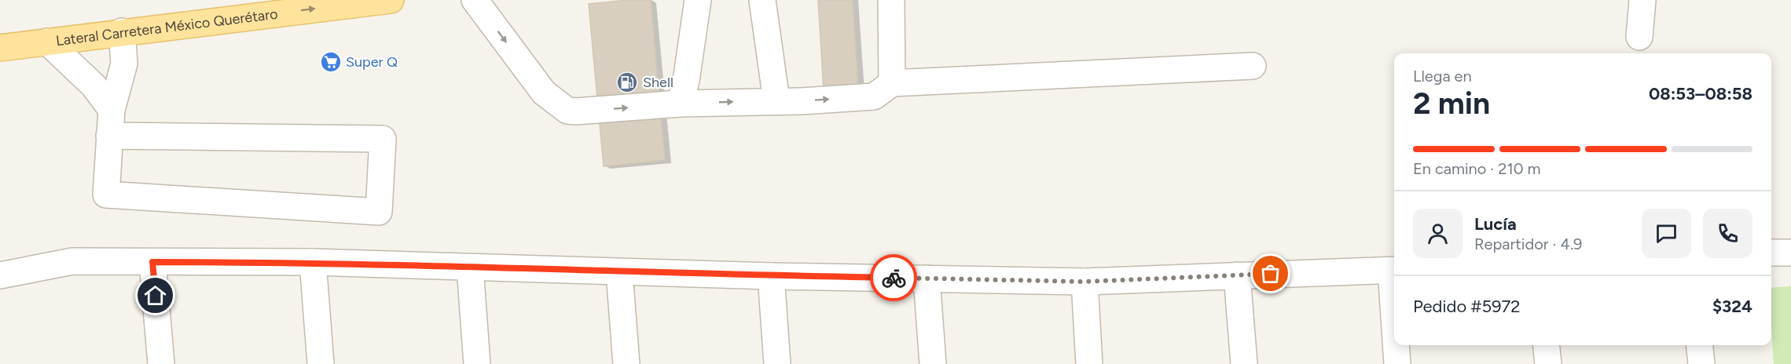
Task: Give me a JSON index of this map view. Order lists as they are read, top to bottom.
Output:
{
  "streets": {
    "main road": ["Lateral Carretera México Querétaro"]
  },
  "one_way": ["Lateral Carretera México Querétaro"],
  "places": {
    "supermarket": ["Super Q"],
    "fuel station": ["Shell"]
  },
  "page": {
    "heading": ["2 min", "Llega en", "08:53–08:58"],
    "panel": [
      "Lucía",
      "Repartidor · 4.9",
      "Pedido #5972",
      "$324"
    ],
    "bar": "En camino · 210 m"
  }
}
